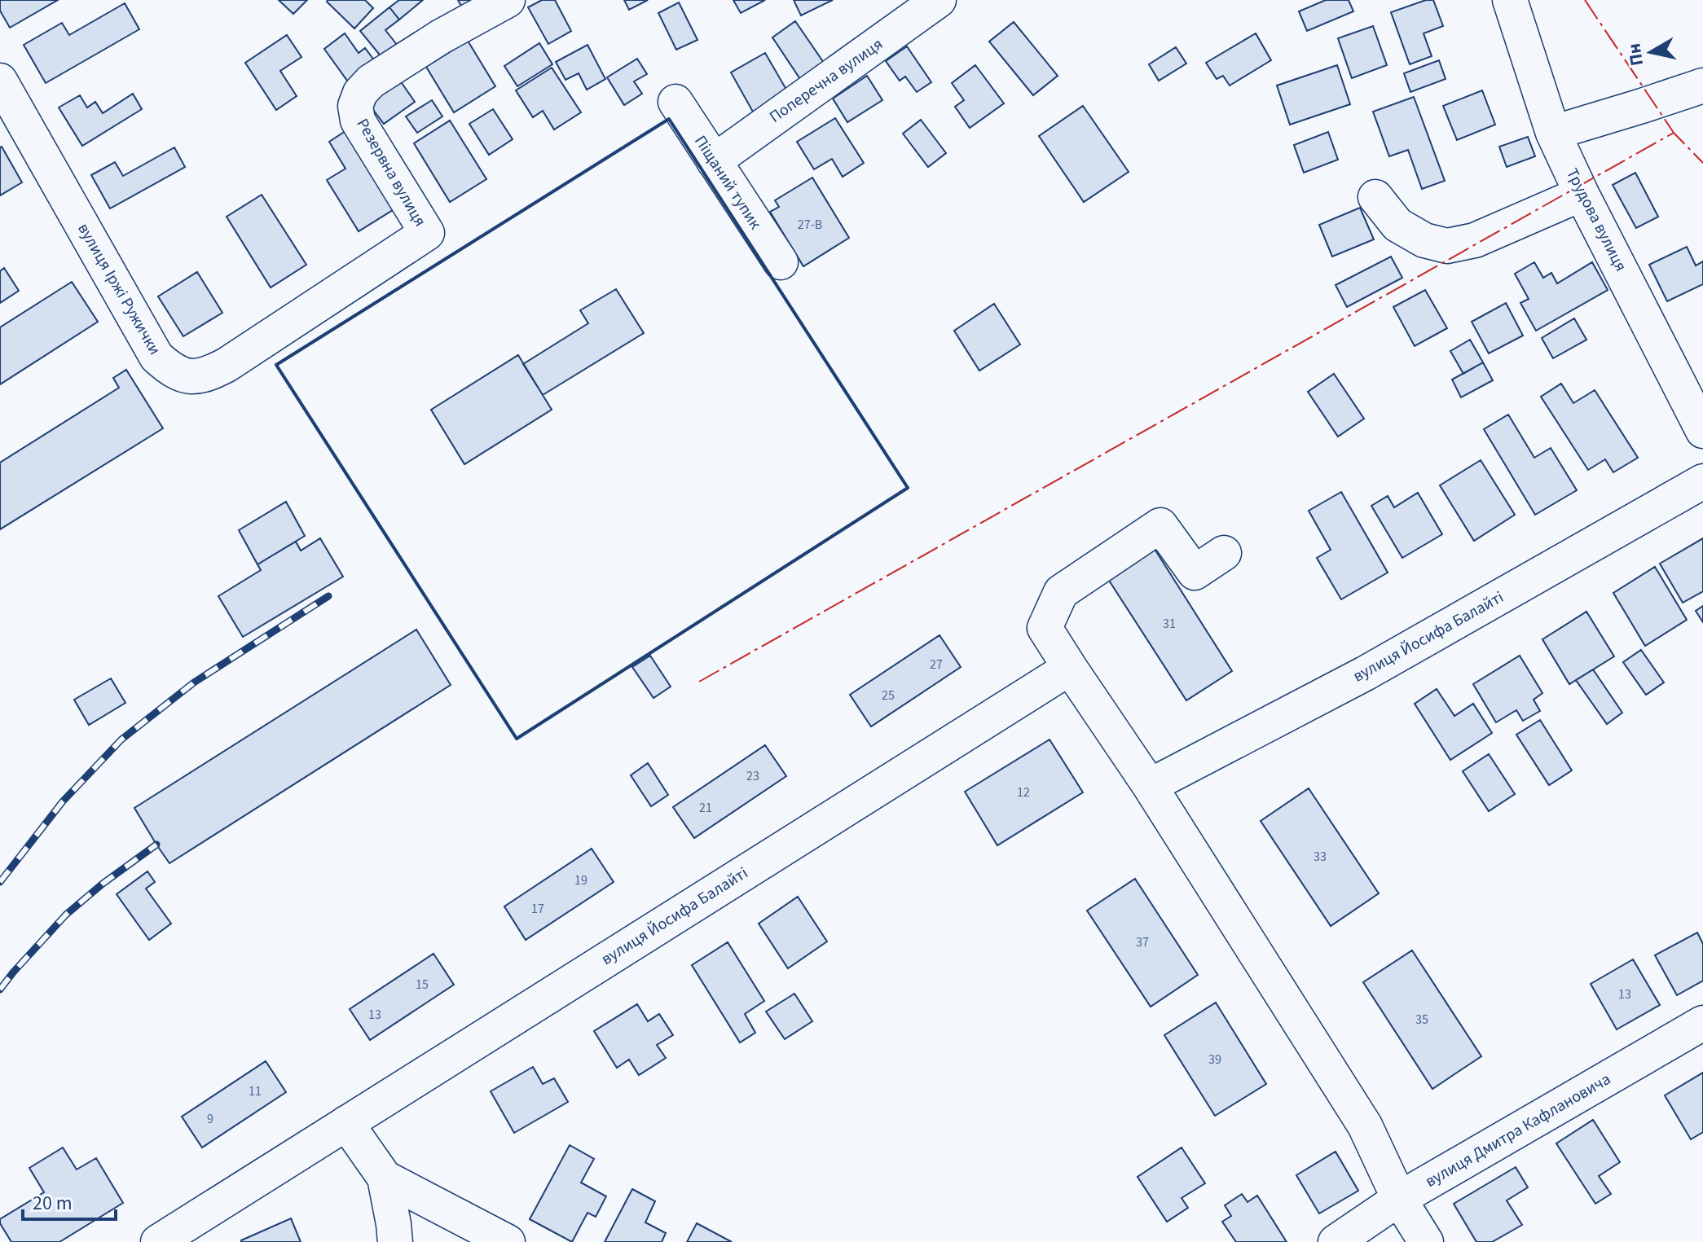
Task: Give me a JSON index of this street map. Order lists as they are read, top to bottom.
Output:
{
  "streets": {
    "street": [
      "Поперечна вулиця",
      "Резервна вулиця",
      "Піщаний тупик",
      "Трудова вулиця",
      "вулиця Іржі Ружички",
      "вулиця Йосифа Балайті",
      "вулиця Дмитра Кафлановича"
    ]
  },
  "crossings": [
    ["Поперечна вулиця", "Піщаний тупик"],
    ["Резервна вулиця", "вулиця Іржі Ружички"]
  ],
  "house_numbers": [
    "27-В",
    "31",
    "27",
    "25",
    "23",
    "12",
    "21",
    "33",
    "19",
    "17",
    "37",
    "15",
    "13",
    "13",
    "35",
    "39",
    "11",
    "9"
  ],
  "scale_bar": "20 m",
  "north": "left"
}
